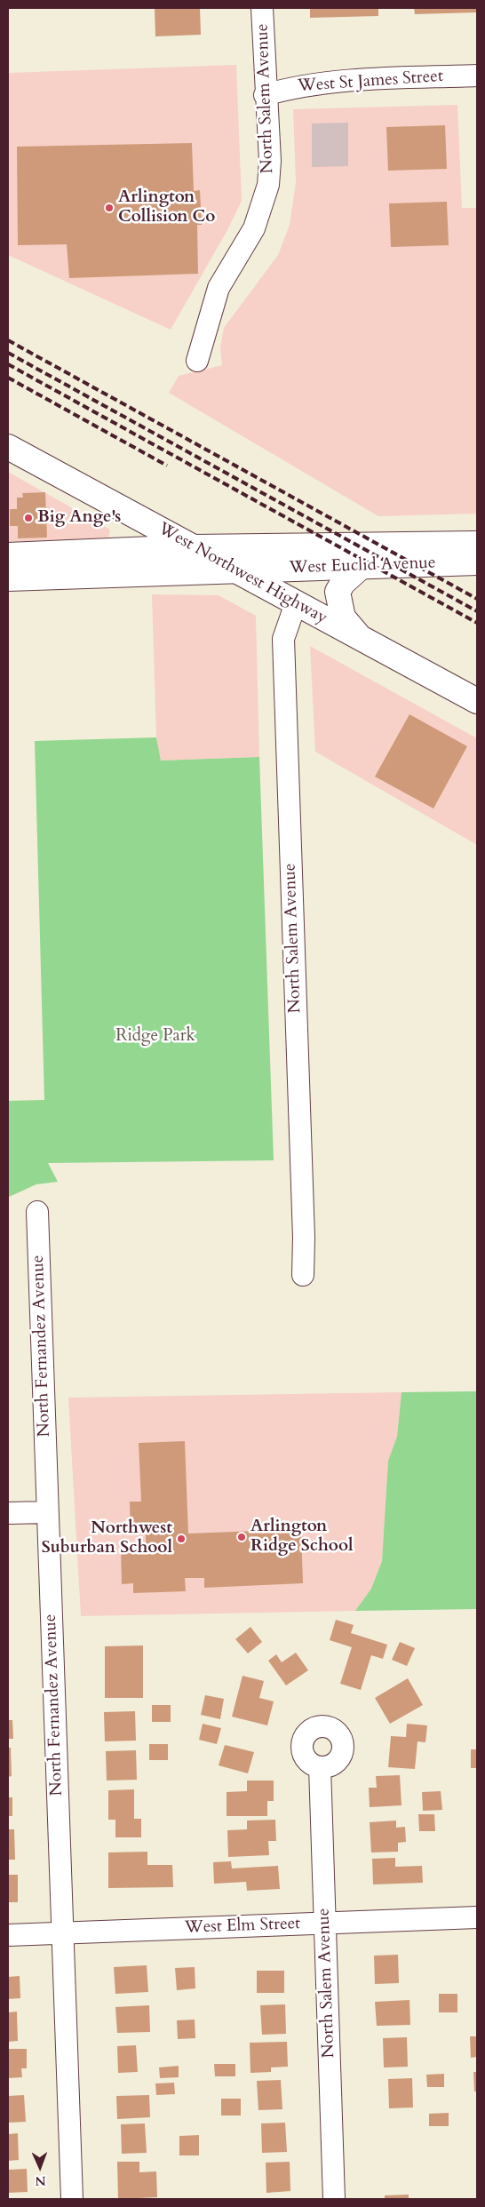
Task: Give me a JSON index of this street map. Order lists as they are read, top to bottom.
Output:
{
  "streets": {
    "main road": ["West Euclid Avenue", "West Northwest Highway"],
    "street": [
      "West St James Street",
      "North Salem Avenue",
      "North Fernandez Avenue",
      "West Elm Street"
    ]
  },
  "crossings": [
    ["West St James Street", "North Salem Avenue"],
    ["North Salem Avenue", "West Northwest Highway"],
    ["North Salem Avenue", "West Elm Street"],
    ["West Euclid Avenue", "West Northwest Highway"],
    ["North Fernandez Avenue", "West Elm Street"]
  ],
  "parks": ["Ridge Park"],
  "places": [
    "Arlington Collision Co",
    "Big Ange's",
    "Arlington Ridge School",
    "Northwest Suburban School"
  ],
  "north": "bottom"
}
